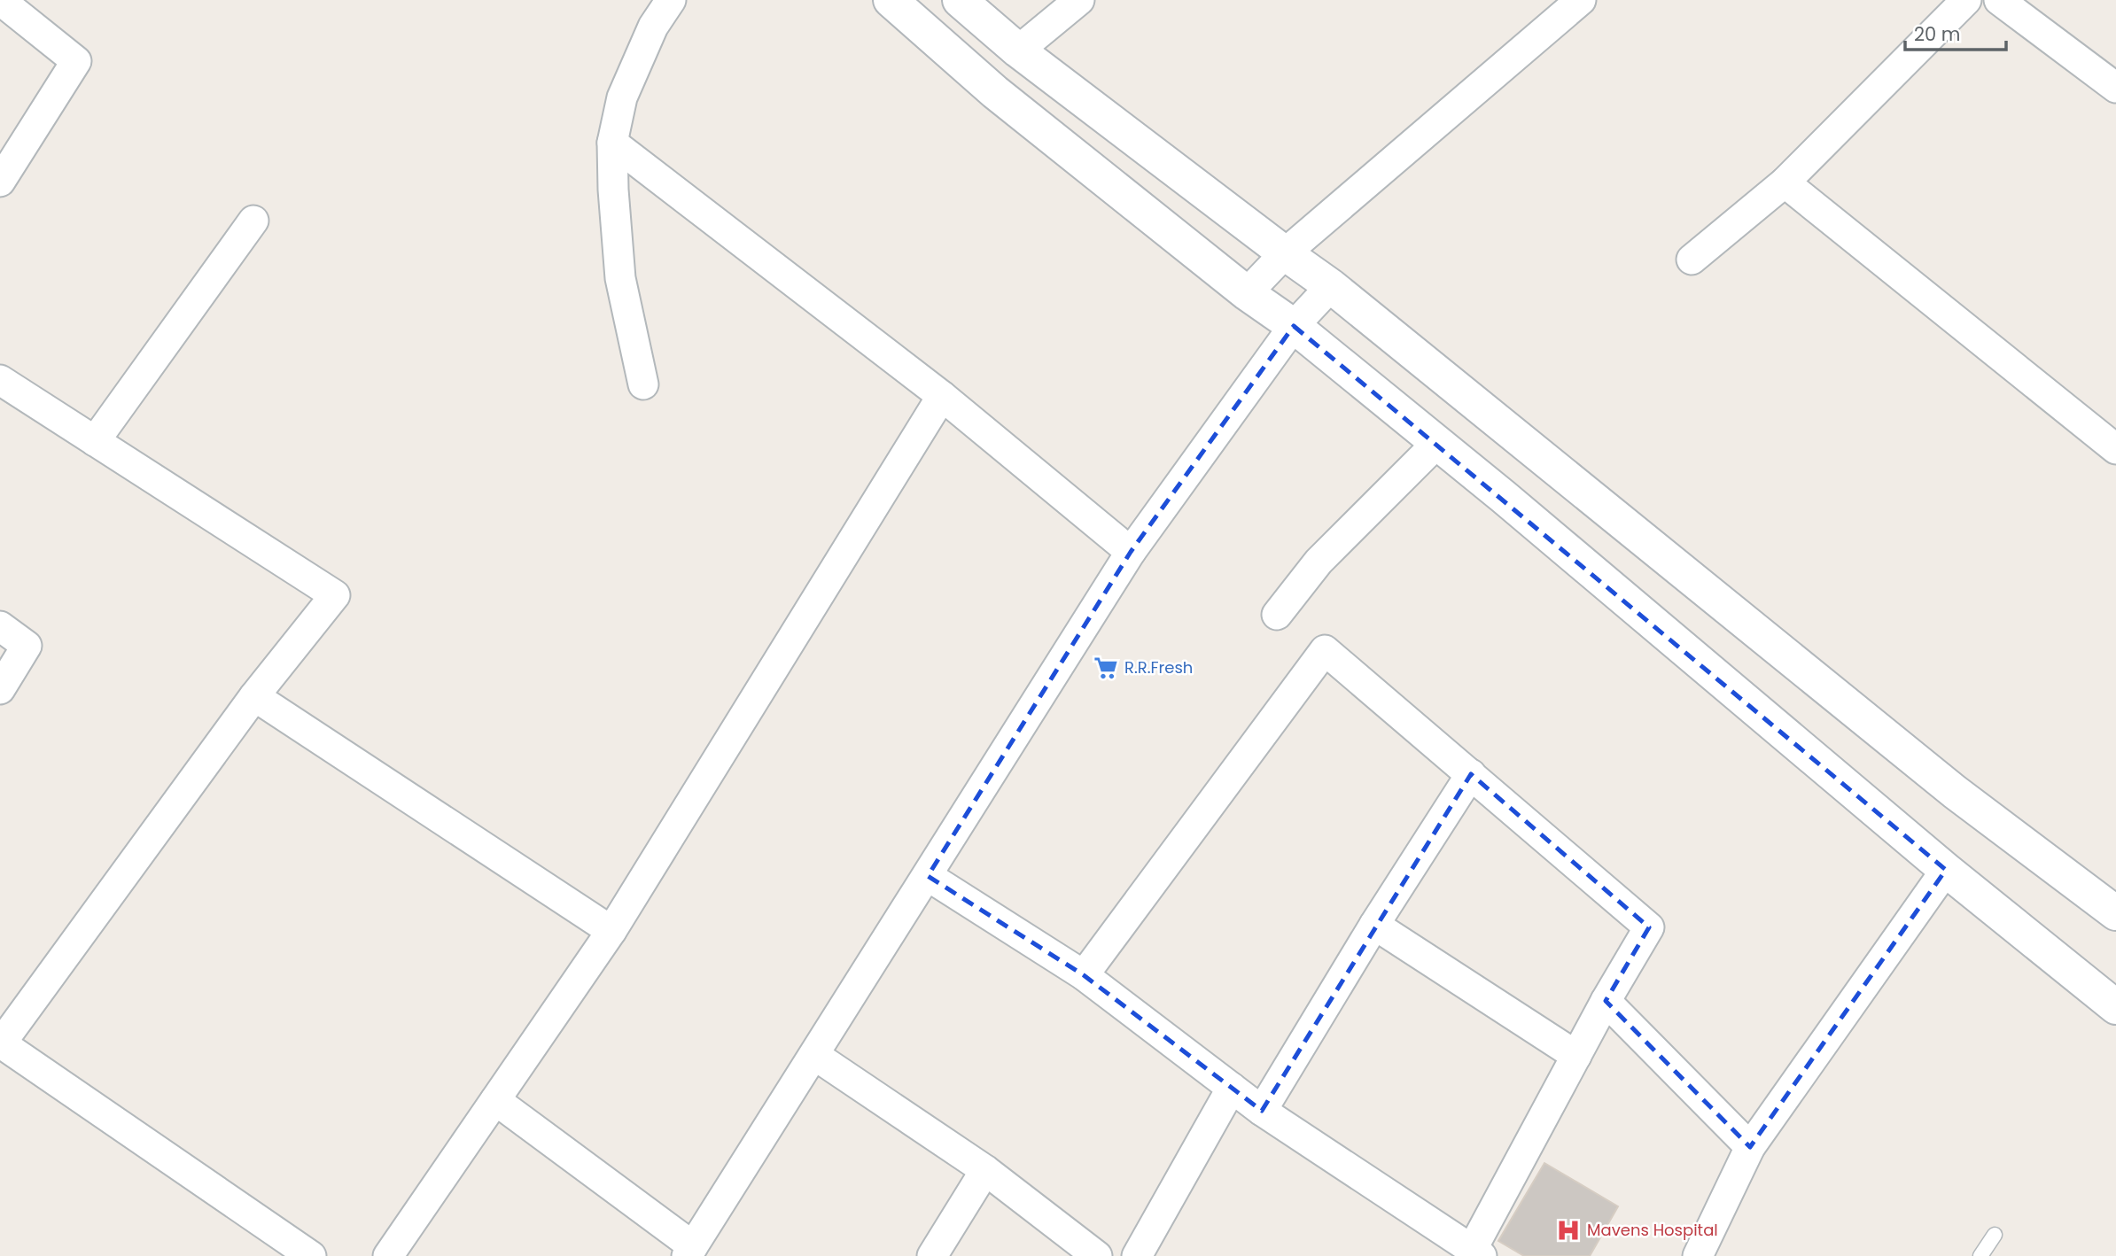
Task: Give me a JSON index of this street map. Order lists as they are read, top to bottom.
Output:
{
  "places": {
    "supermarket": ["R.R.Fresh"],
    "hospital": ["Mavens Hospital"]
  },
  "scale_bar": "20 m"
}
